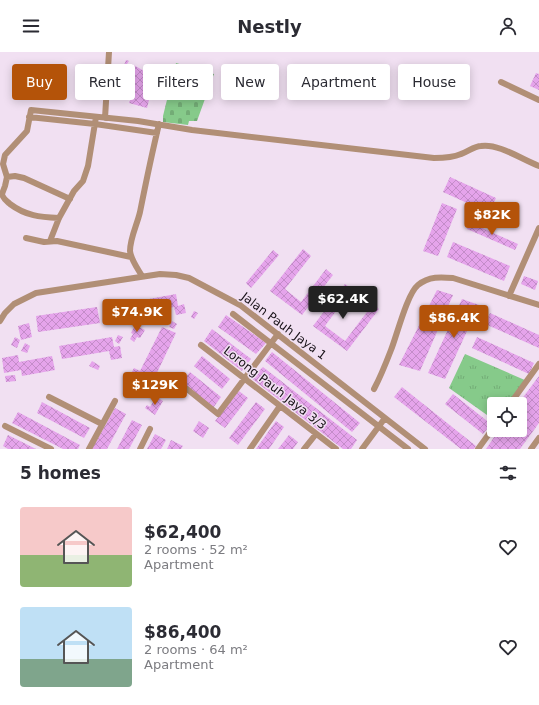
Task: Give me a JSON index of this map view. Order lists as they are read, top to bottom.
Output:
{
  "streets": {
    "street": ["Jalan Pauh Jaya 1", "Lorong Pauh Jaya 3/3"]
  },
  "page": {
    "header": "Nestly",
    "chip": [
      "Buy",
      "Rent",
      "Filters",
      "New",
      "Apartment",
      "House"
    ],
    "price": [
      "$82K",
      "$62.4K",
      "$74.9K",
      "$86.4K",
      "$129K"
    ],
    "heading": "5 homes",
    "list": [
      {
        "name": "$62,400",
        "note": "2 rooms · 52 m² · Apartment"
      },
      {
        "name": "$86,400",
        "note": "2 rooms · 64 m² · Apartment"
      }
    ]
  }
}
